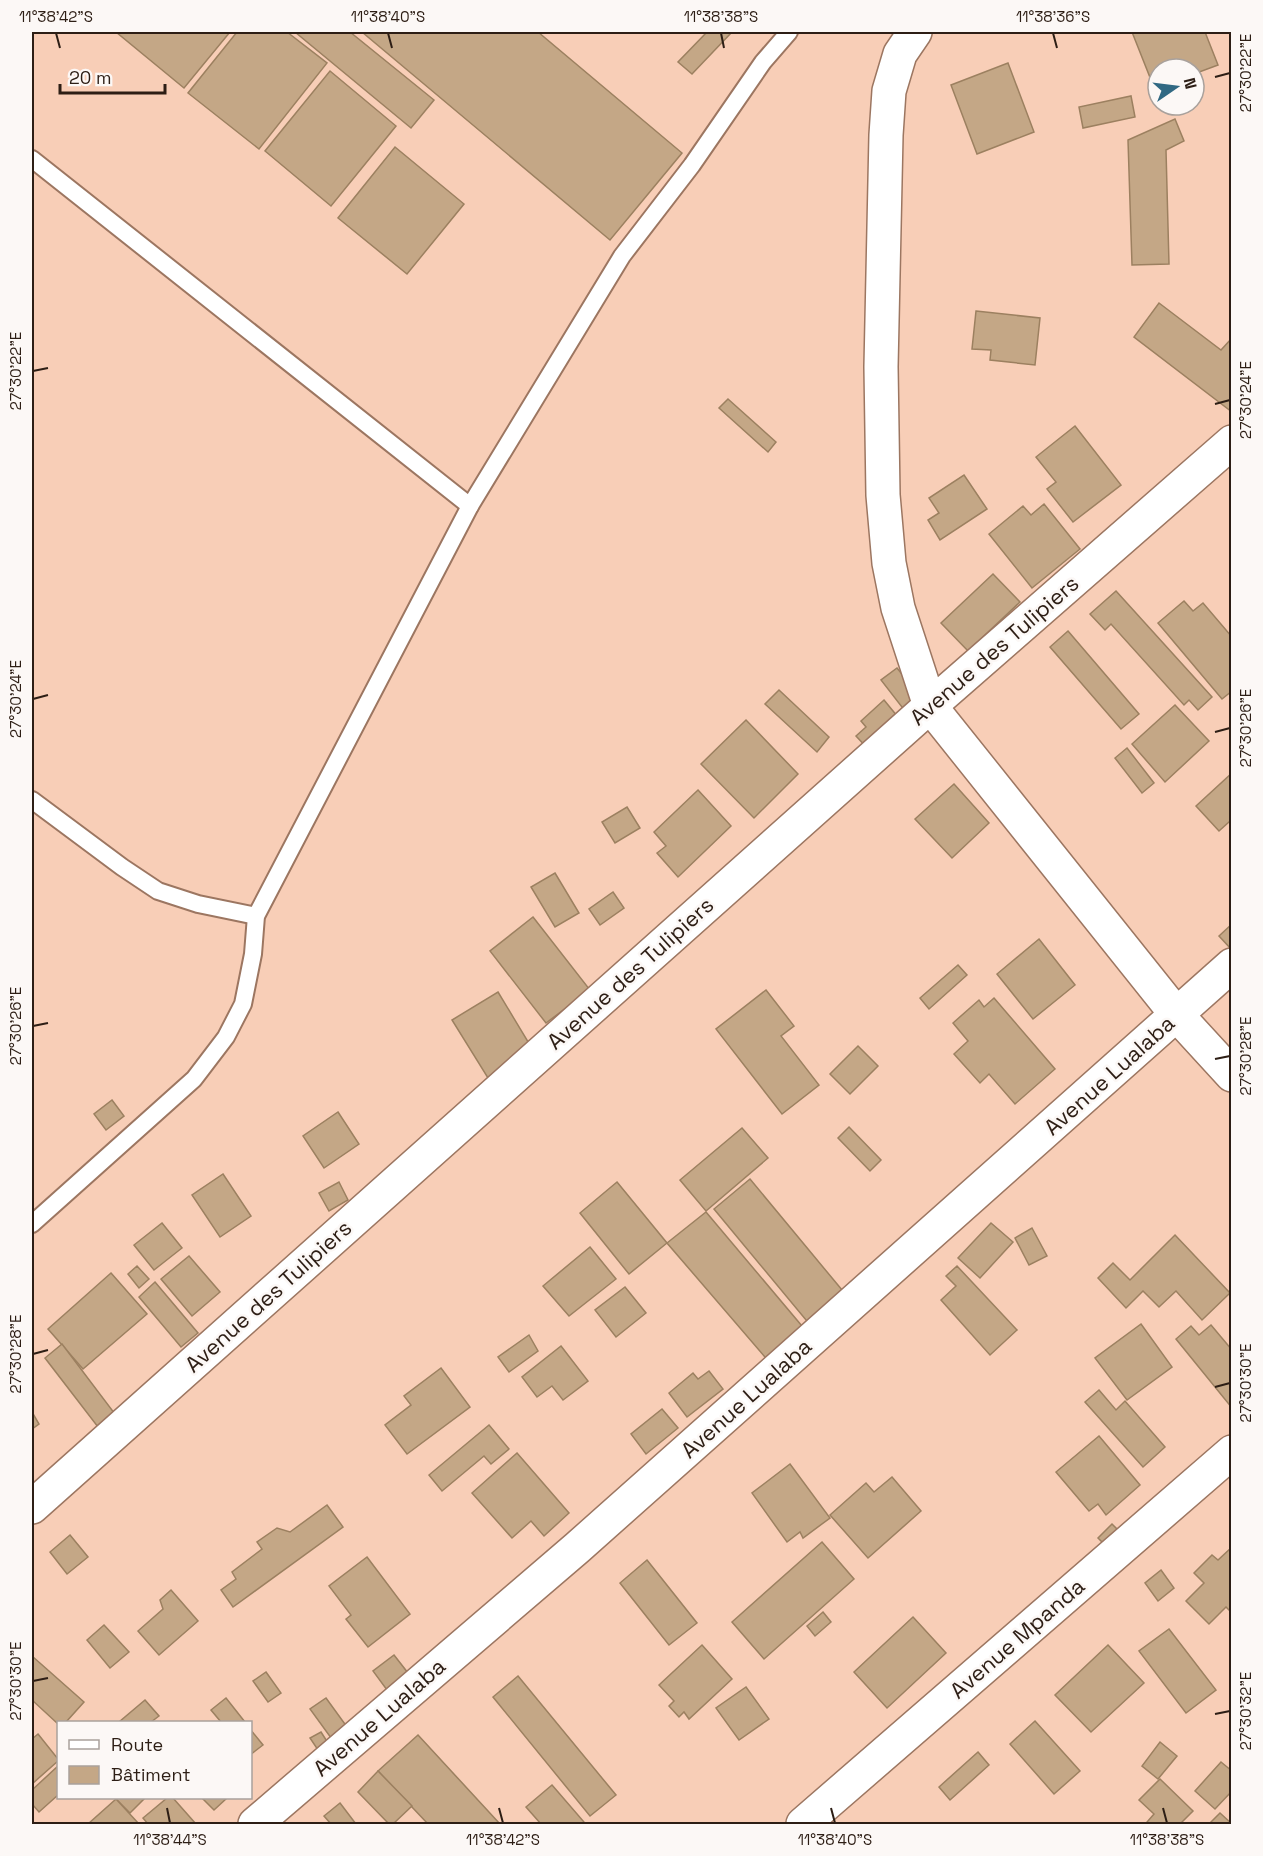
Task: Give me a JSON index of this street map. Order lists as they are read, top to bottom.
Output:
{
  "streets": {
    "street": ["Avenue des Tulipiers", "Avenue Lualaba", "Avenue Mpanda"]
  },
  "legend": ["Route", "Bâtiment"],
  "scale_bar": "20 m",
  "north": "right",
  "coordinates": [
    "11°38'42\"S",
    "11°38'40\"S",
    "11°38'38\"S",
    "11°38'36\"S",
    "27°30'22\"E",
    "27°30'24\"E",
    "27°30'26\"E",
    "27°30'28\"E",
    "27°30'30\"E",
    "27°30'32\"E",
    "11°38'44\"S"
  ]
}
